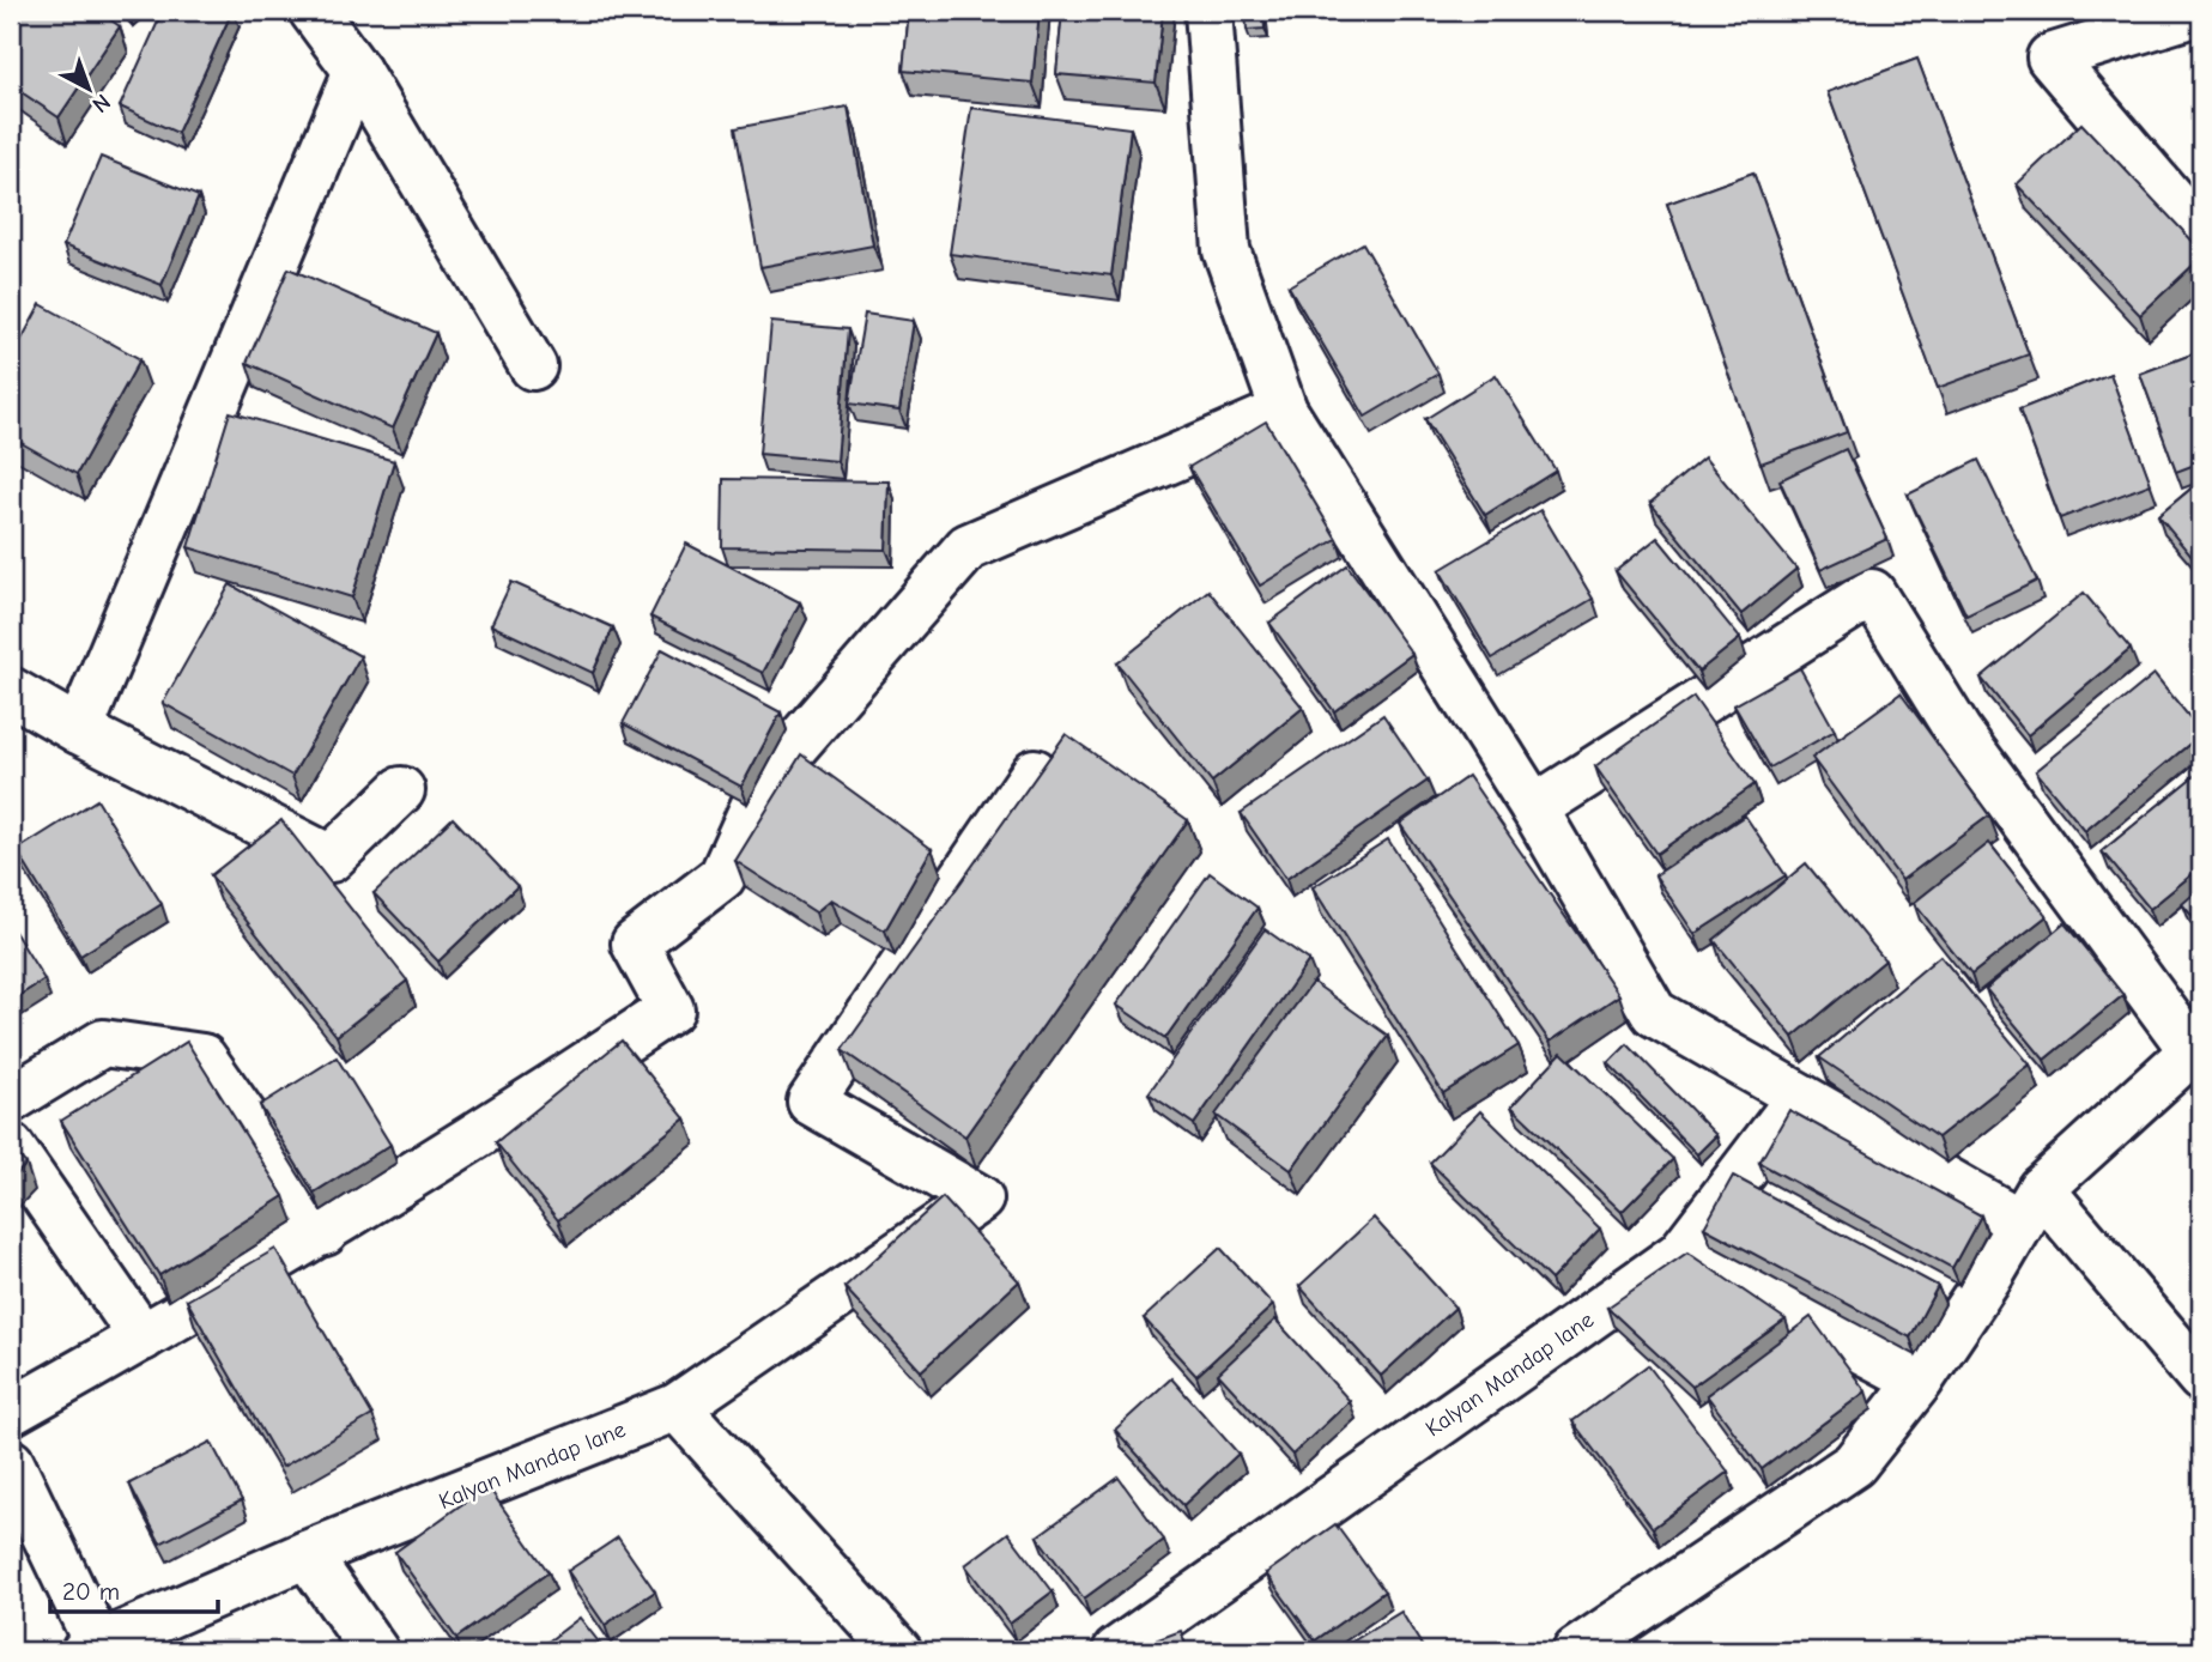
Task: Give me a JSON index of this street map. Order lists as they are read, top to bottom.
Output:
{
  "streets": {
    "street": ["Kalyan Mandap lane"]
  },
  "scale_bar": "20 m",
  "north": "bottom right"
}
